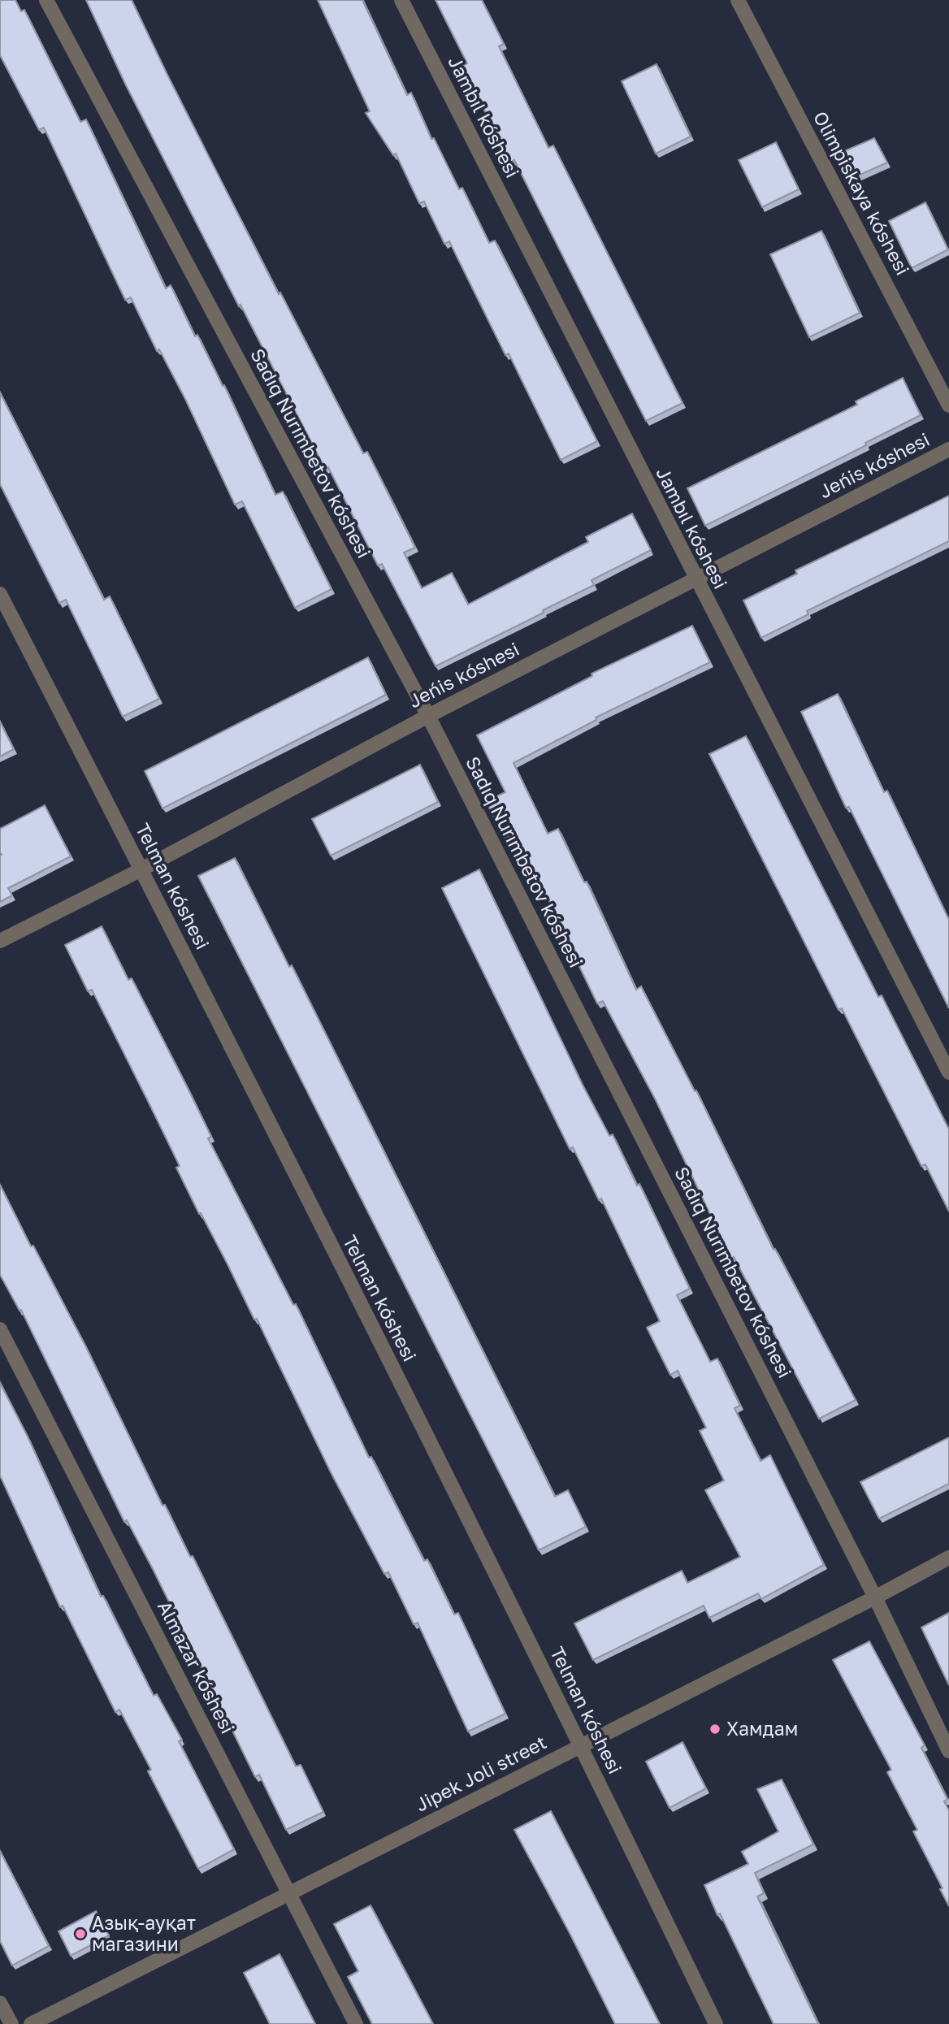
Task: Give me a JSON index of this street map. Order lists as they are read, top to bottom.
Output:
{
  "streets": {
    "street": [
      "Jambıl kóshesi",
      "Olimpiskaya kóshesi",
      "Sadıq Nurımbetov kóshesi",
      "Jeńis kóshesi",
      "Telman kóshesi",
      "Almazar kóshesi",
      "Jipek Joli street"
    ]
  },
  "crossings": [
    ["Jambıl kóshesi", "Jeńis kóshesi"],
    ["Sadıq Nurımbetov kóshesi", "Jeńis kóshesi"],
    ["Sadıq Nurımbetov kóshesi", "Jipek Joli street"],
    ["Jeńis kóshesi", "Telman kóshesi"],
    ["Telman kóshesi", "Jipek Joli street"],
    ["Almazar kóshesi", "Jipek Joli street"]
  ],
  "places": ["Хамдам", "Азық-ауқат магазини"]
}
